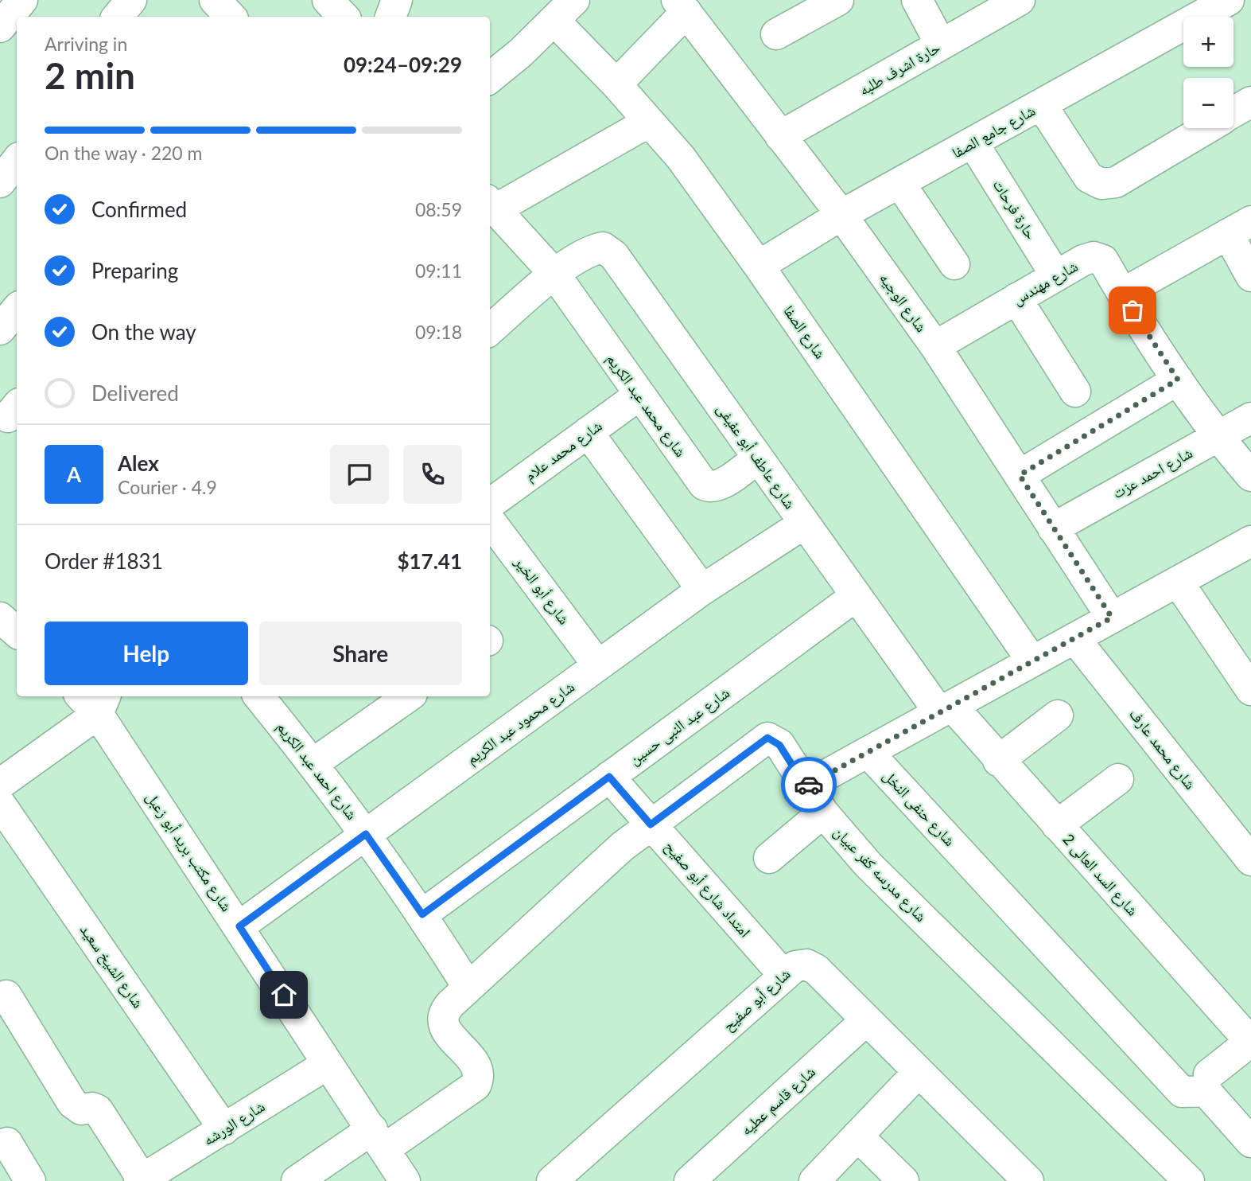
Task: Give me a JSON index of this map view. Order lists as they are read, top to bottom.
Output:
{
  "streets": {
    "street": [
      "حارة اشرف طلبه",
      "شارع جامع الصفا",
      "حارة فرحات",
      "شارع مهندس",
      "شارع الوجيه",
      "شارع الصفا",
      "شارع محمد عبد الكريم",
      "شارع محمد علام",
      "شارع عاطف أبو عفيفى",
      "شارع احمد عزت",
      "شارع أبو الخير",
      "شارع محمود عبد الكريم",
      "شارع عبد النبى حسين",
      "شارع محمد عارف",
      "شارع احمد عبد الكريم",
      "شارع حنفى النخل",
      "شارع مكتب بريد أبو زعبل",
      "شارع مدرسه كفر عبيان",
      "شارع السد العالى 2",
      "امتداد شارع أبو صفيح",
      "شارع الشيخ سعيد",
      "شارع أبو صفيح",
      "شارع قاسم عطيه",
      "شارع الورشه"
    ]
  },
  "crossings": [
    ["حارة اشرف طلبه", "شارع الوجيه"],
    ["شارع جامع الصفا", "حارة فرحات"],
    ["شارع جامع الصفا", "شارع الوجيه"],
    ["شارع جامع الصفا", "شارع الصفا"],
    ["حارة فرحات", "شارع مهندس"],
    ["شارع مهندس", "شارع الوجيه"],
    ["شارع مهندس", "شارع احمد عزت"],
    ["شارع الوجيه", "شارع احمد عزت"],
    ["شارع محمد عبد الكريم", "شارع محمد علام"],
    ["شارع محمد عبد الكريم", "شارع عاطف أبو عفيفى"],
    ["شارع عاطف أبو عفيفى", "شارع محمود عبد الكريم"],
    ["شارع عاطف أبو عفيفى", "شارع عبد النبى حسين"],
    ["شارع عاطف أبو عفيفى", "شارع السد العالى 2"],
    ["شارع أبو الخير", "شارع محمود عبد الكريم"],
    ["شارع محمود عبد الكريم", "شارع احمد عبد الكريم"],
    ["شارع محمود عبد الكريم", "شارع مكتب بريد أبو زعبل"],
    ["شارع عبد النبى حسين", "شارع احمد عبد الكريم"],
    ["شارع عبد النبى حسين", "امتداد شارع أبو صفيح"],
    ["شارع احمد عبد الكريم", "شارع مدرسه كفر عبيان"],
    ["شارع مكتب بريد أبو زعبل", "شارع مدرسه كفر عبيان"],
    ["شارع مكتب بريد أبو زعبل", "شارع الورشه"],
    ["شارع مدرسه كفر عبيان", "امتداد شارع أبو صفيح"],
    ["امتداد شارع أبو صفيح", "شارع أبو صفيح"],
    ["شارع الشيخ سعيد", "شارع الورشه"],
    ["شارع أبو صفيح", "شارع قاسم عطيه"]
  ],
  "page": {
    "map_buttons": ["+", "−"],
    "heading": ["2 min", "Arriving in", "09:24–09:29"],
    "panel": [
      "Alex",
      "Courier · 4.9",
      "Order #1831",
      "$17.41"
    ],
    "bar": "On the way · 220 m",
    "list": [
      ["Confirmed", "08:59"],
      ["Preparing", "09:11"],
      ["On the way", "09:18"],
      "Delivered"
    ],
    "round": "A",
    "buttons": ["Help", "Share"]
  }
}
